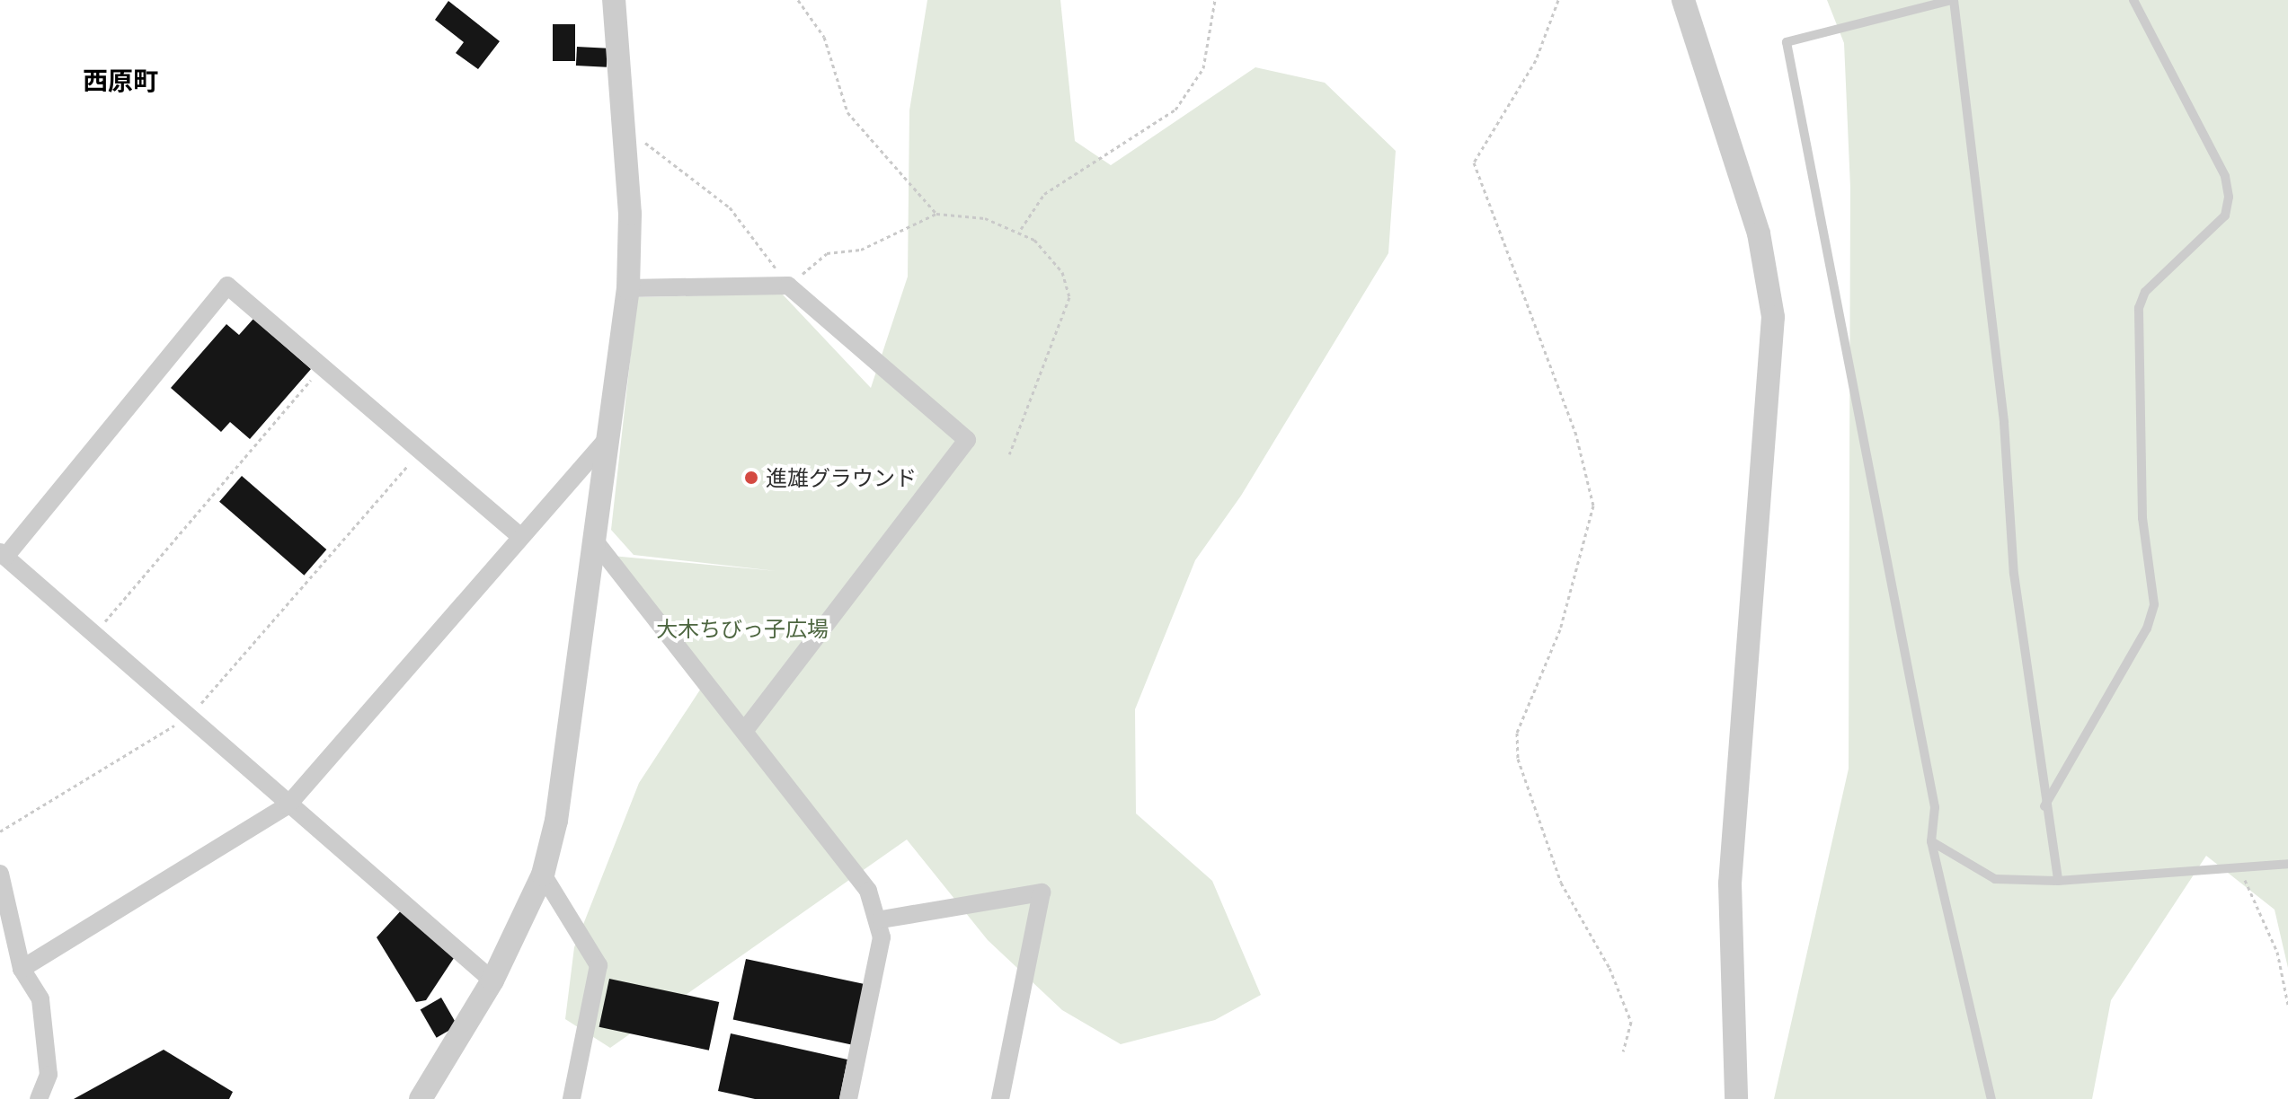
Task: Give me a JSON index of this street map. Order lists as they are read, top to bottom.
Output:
{
  "districts": ["西原町"],
  "parks": ["大木ちびっ子広場"],
  "places": ["進雄グラウンド"]
}
